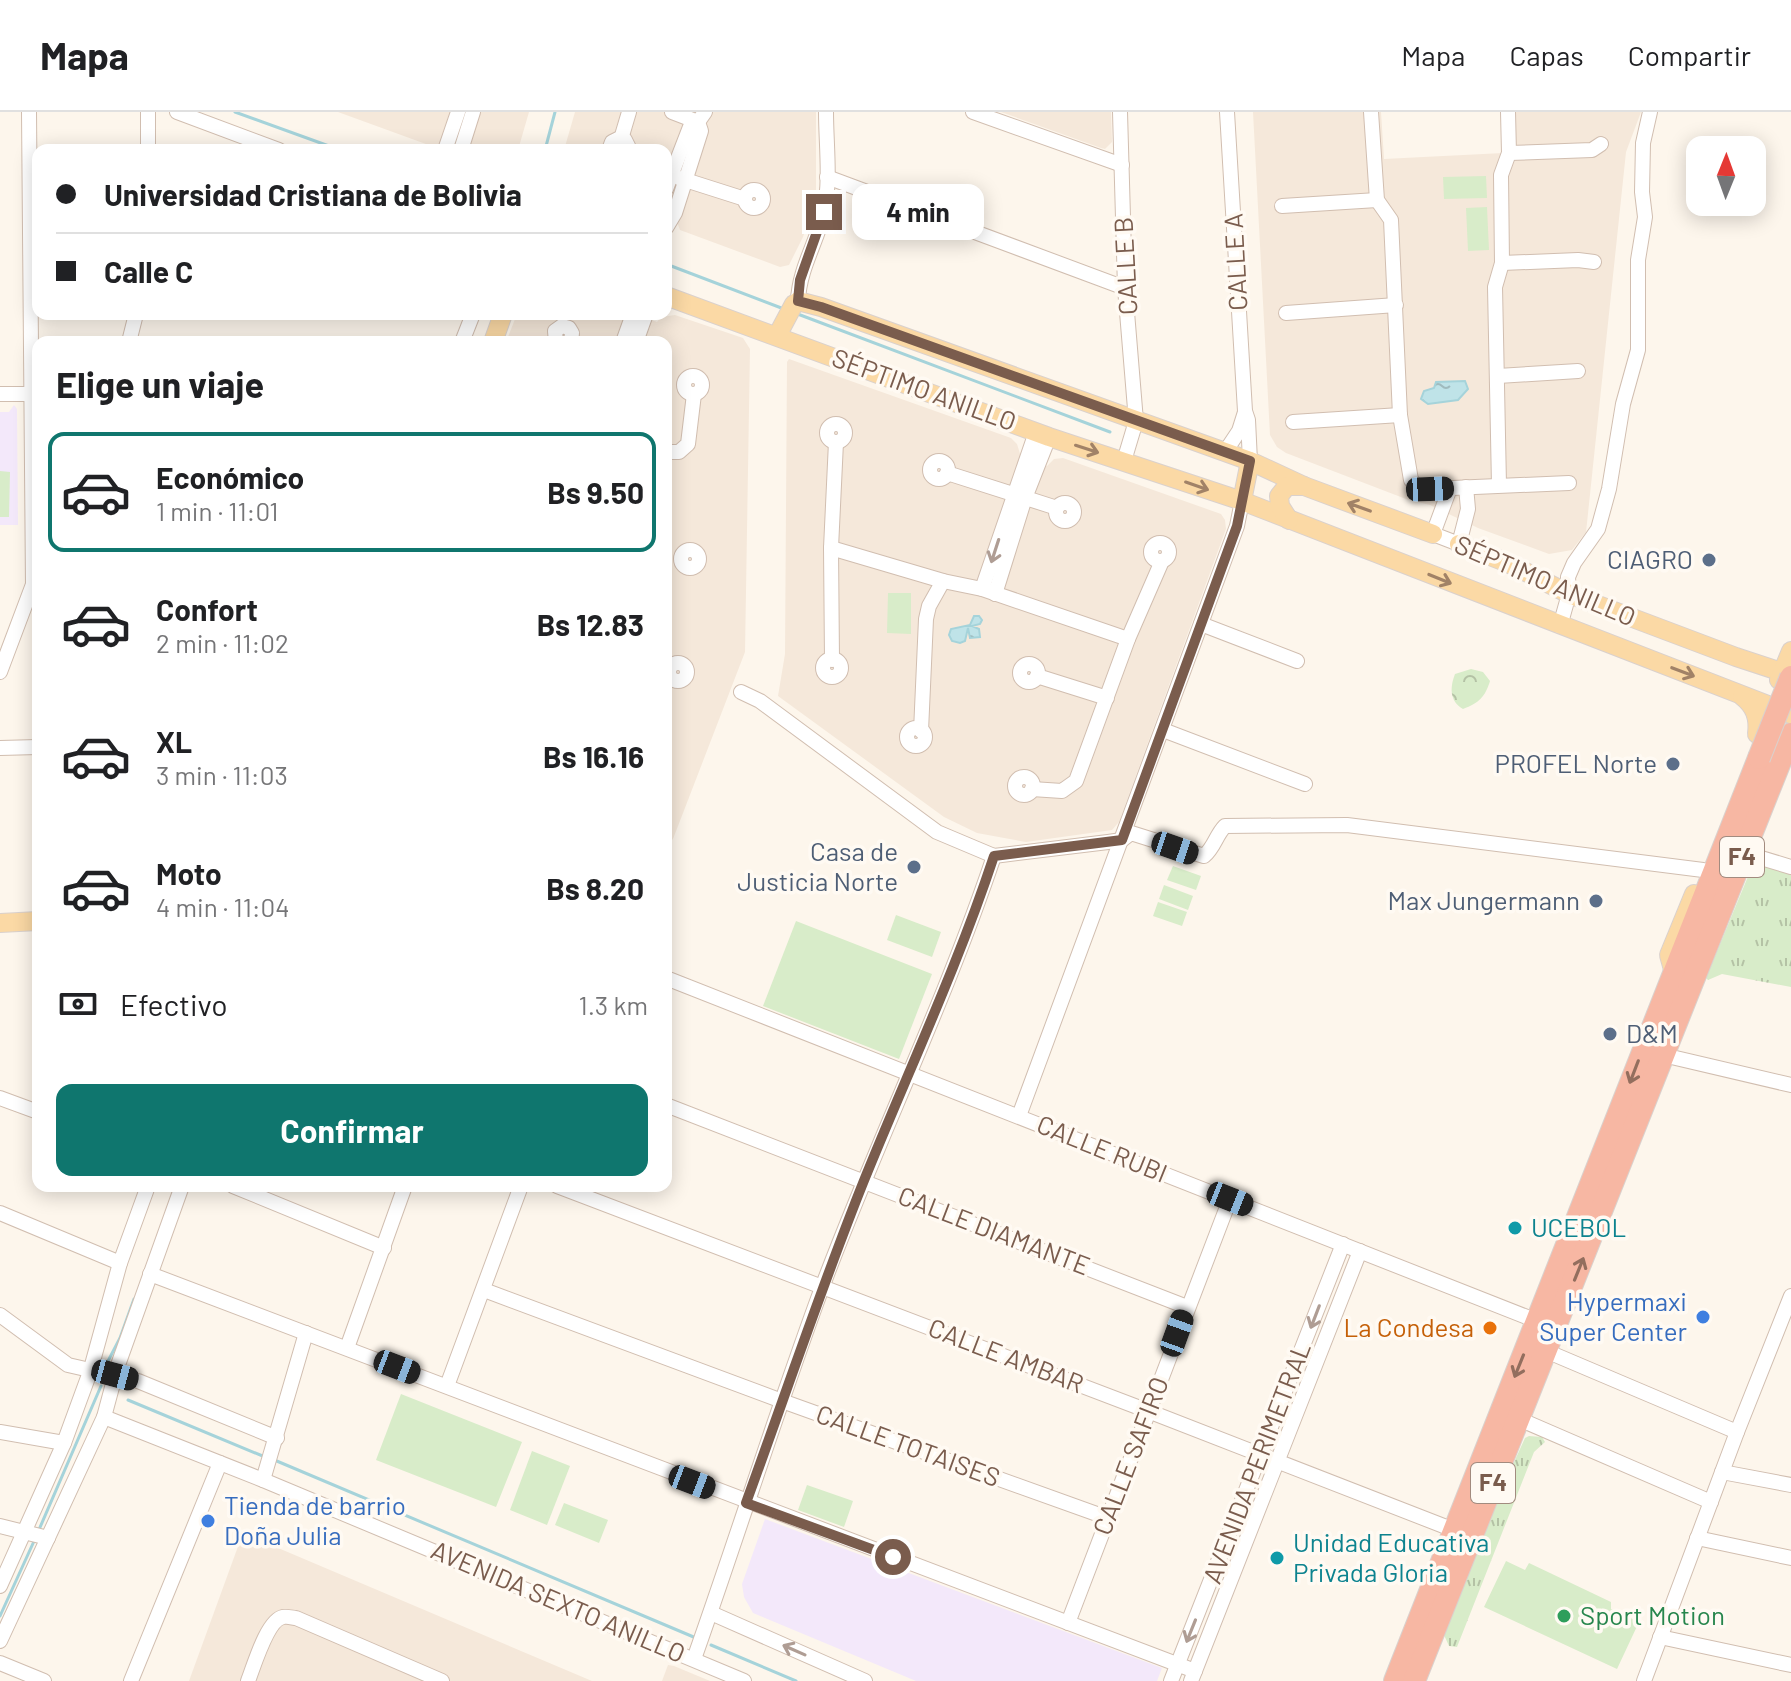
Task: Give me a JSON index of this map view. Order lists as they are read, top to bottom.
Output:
{
  "streets": {
    "highway": ["F4"],
    "main road": ["SÉPTIMO ANILLO"],
    "street": [
      "CALLE A",
      "CALLE B",
      "CALLE RUBI",
      "CALLE DIAMANTE",
      "CALLE AMBAR",
      "CALLE TOTAISES",
      "CALLE SAFIRO",
      "AVENIDA PERIMETRAL",
      "AVENIDA SEXTO ANILLO"
    ]
  },
  "crossings": [
    ["CALLE A", "SÉPTIMO ANILLO"],
    ["CALLE B", "SÉPTIMO ANILLO"],
    ["SÉPTIMO ANILLO", "F4"],
    ["F4", "CALLE RUBI"],
    ["F4", "CALLE AMBAR"],
    ["CALLE RUBI", "CALLE SAFIRO"],
    ["CALLE RUBI", "AVENIDA PERIMETRAL"],
    ["CALLE DIAMANTE", "CALLE SAFIRO"],
    ["CALLE AMBAR", "CALLE SAFIRO"],
    ["CALLE AMBAR", "AVENIDA PERIMETRAL"],
    ["CALLE TOTAISES", "CALLE SAFIRO"]
  ],
  "places": [
    "CIAGRO",
    "PROFEL Norte",
    "Casa de Justicia Norte",
    "Max Jungermann",
    "D&M",
    "UCEBOL",
    "Hypermaxi Super Center",
    "La Condesa",
    "Tienda de barrio Doña Julia",
    "Unidad Educativa Privada Gloria",
    "Sport Motion"
  ],
  "north": "top",
  "page": {
    "header": "Mapa",
    "nav": ["Mapa", "Capas", "Compartir"],
    "banner": ["Universidad Cristiana de Bolivia", "Calle C"],
    "bubble": "4 min",
    "heading": "Elige un viaje",
    "list": [
      {
        "name": "Económico",
        "note": "1 min · 11:01",
        "value": "Bs 9.50"
      },
      {
        "name": "Confort",
        "note": "2 min · 11:02",
        "value": "Bs 12.83"
      },
      {
        "name": "XL",
        "note": "3 min · 11:03",
        "value": "Bs 16.16"
      },
      {
        "name": "Moto",
        "note": "4 min · 11:04",
        "value": "Bs 8.20"
      }
    ],
    "pay": ["Efectivo", "1.3 km"],
    "buttons": "Confirmar"
  }
}
